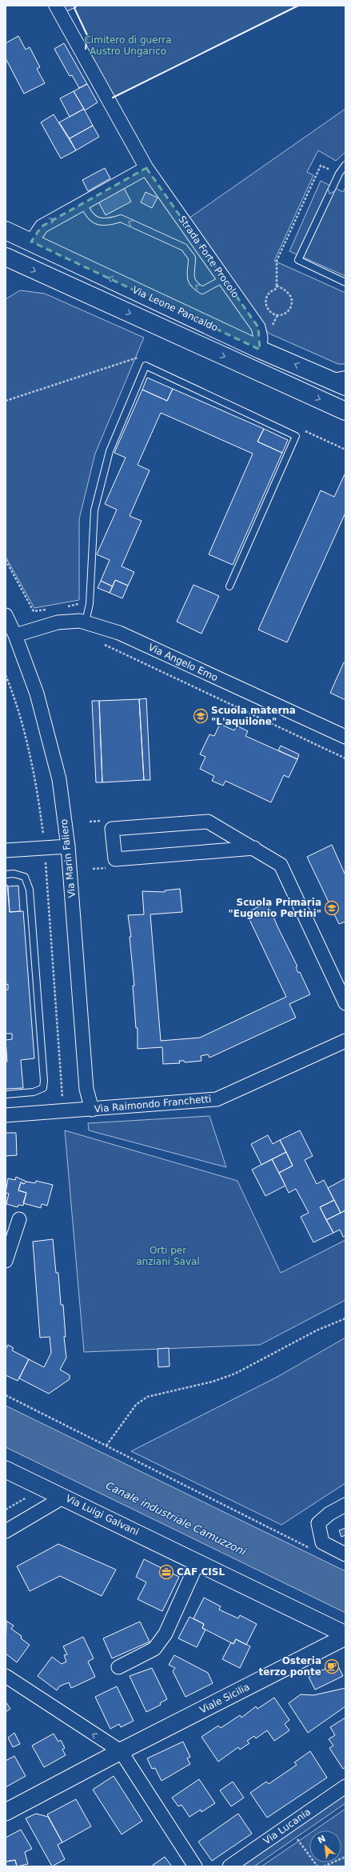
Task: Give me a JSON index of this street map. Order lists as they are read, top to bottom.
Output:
{
  "streets": {
    "main road": ["Via Leone Pancaldo"],
    "street": [
      "Strada Forte Procolo",
      "Via Angelo Emo",
      "Via Marin Faliero",
      "Via Raimondo Franchetti",
      "Via Luigi Galvani",
      "Viale Sicilia",
      "Via Lucania"
    ]
  },
  "crossings": [
    ["Strada Forte Procolo", "Via Leone Pancaldo"],
    ["Via Angelo Emo", "Via Marin Faliero"],
    ["Via Marin Faliero", "Via Raimondo Franchetti"]
  ],
  "water": ["Canale industriale Camuzzoni"],
  "parks": ["Cimitero di guerra Austro Ungarico", "Orti per anziani Saval"],
  "places": {
    "school or university": ["Scuola materna \"L'aquilone\"", "Scuola Primaria \"Eugenio Pertini\""],
    "office": ["CAF CISL"],
    "cafe": ["Osteria terzo ponte"]
  },
  "north": "top left"
}
